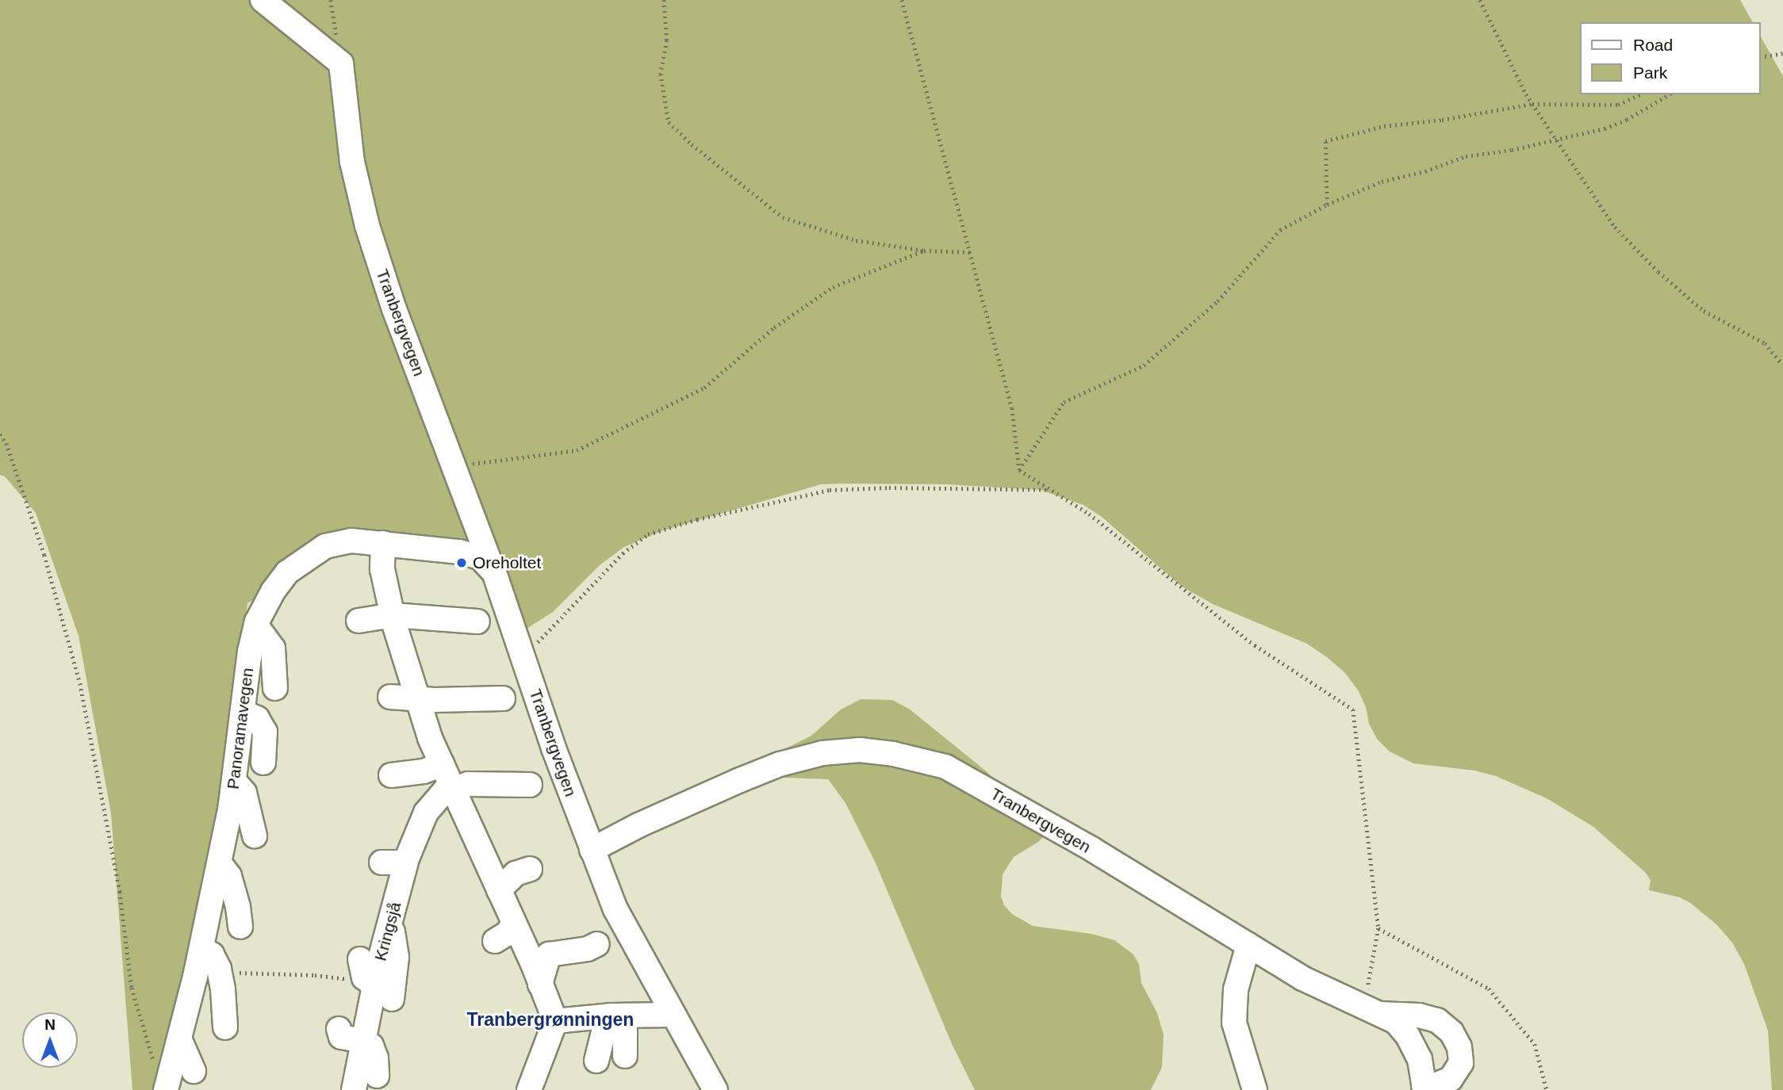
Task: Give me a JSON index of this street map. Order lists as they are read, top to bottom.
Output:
{
  "streets": {
    "street": ["Tranbergvegen", "Panoramavegen", "Kringsjå"]
  },
  "crossings": [
    ["Tranbergvegen", "Panoramavegen"]
  ],
  "districts": ["Tranbergrønningen"],
  "places": ["Oreholtet"],
  "legend": ["Road", "Park"],
  "north": "top"
}
